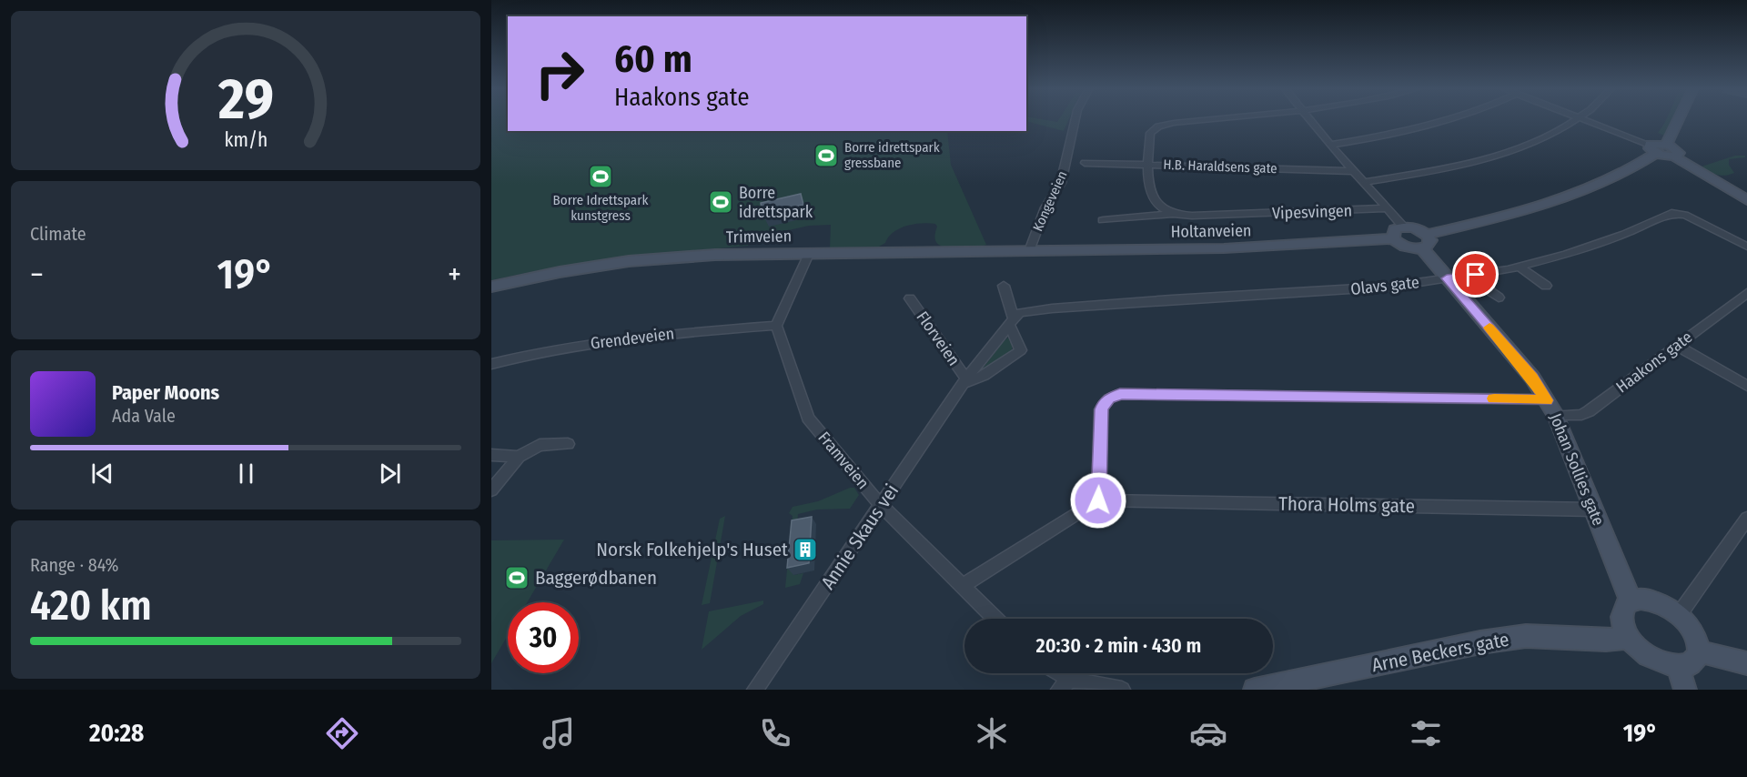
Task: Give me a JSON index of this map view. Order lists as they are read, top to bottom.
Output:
{
  "streets": {
    "main road": [
      "Holtanveien",
      "Trimveien",
      "Johan Sollies gate",
      "Arne Beckers gate"
    ],
    "street": [
      "H.B. Haraldsens gate",
      "Kongeveien",
      "Vipesvingen",
      "Olavs gate",
      "Grendeveien",
      "Florveien",
      "Haakons gate",
      "Framveien",
      "Thora Holms gate",
      "Annie Skaus vei"
    ]
  },
  "crossings": [
    ["Kongeveien", "Holtanveien"],
    ["Kongeveien", "Trimveien"],
    ["Holtanveien", "Trimveien"],
    ["Holtanveien", "Johan Sollies gate"],
    ["Olavs gate", "Johan Sollies gate"],
    ["Olavs gate", "Annie Skaus vei"],
    ["Grendeveien", "Framveien"],
    ["Florveien", "Annie Skaus vei"],
    ["Haakons gate", "Johan Sollies gate"],
    ["Framveien", "Annie Skaus vei"],
    ["Johan Sollies gate", "Thora Holms gate"],
    ["Johan Sollies gate", "Arne Beckers gate"]
  ],
  "places": {
    "sports": [
      "Borre idrettspark gressbane",
      "Borre Idrettspark kunstgress",
      "Borre idrettspark",
      "Baggerødbanen"
    ],
    "building": ["Norsk Folkehjelp's Huset"]
  },
  "page": {
    "turn": ["60 m", "Haakons gate"],
    "tile": [
      "Climate",
      ["Range · 84%", "420 km"]
    ],
    "heat": ["−", "19°", "+"],
    "song": ["Paper Moons", "Ada Vale"],
    "limit": "30",
    "trip": "20:30 · 2 min · 430 m",
    "tabs": ["20:28", "19°"],
    "gauge": ["29", "km/h"]
  }
}
